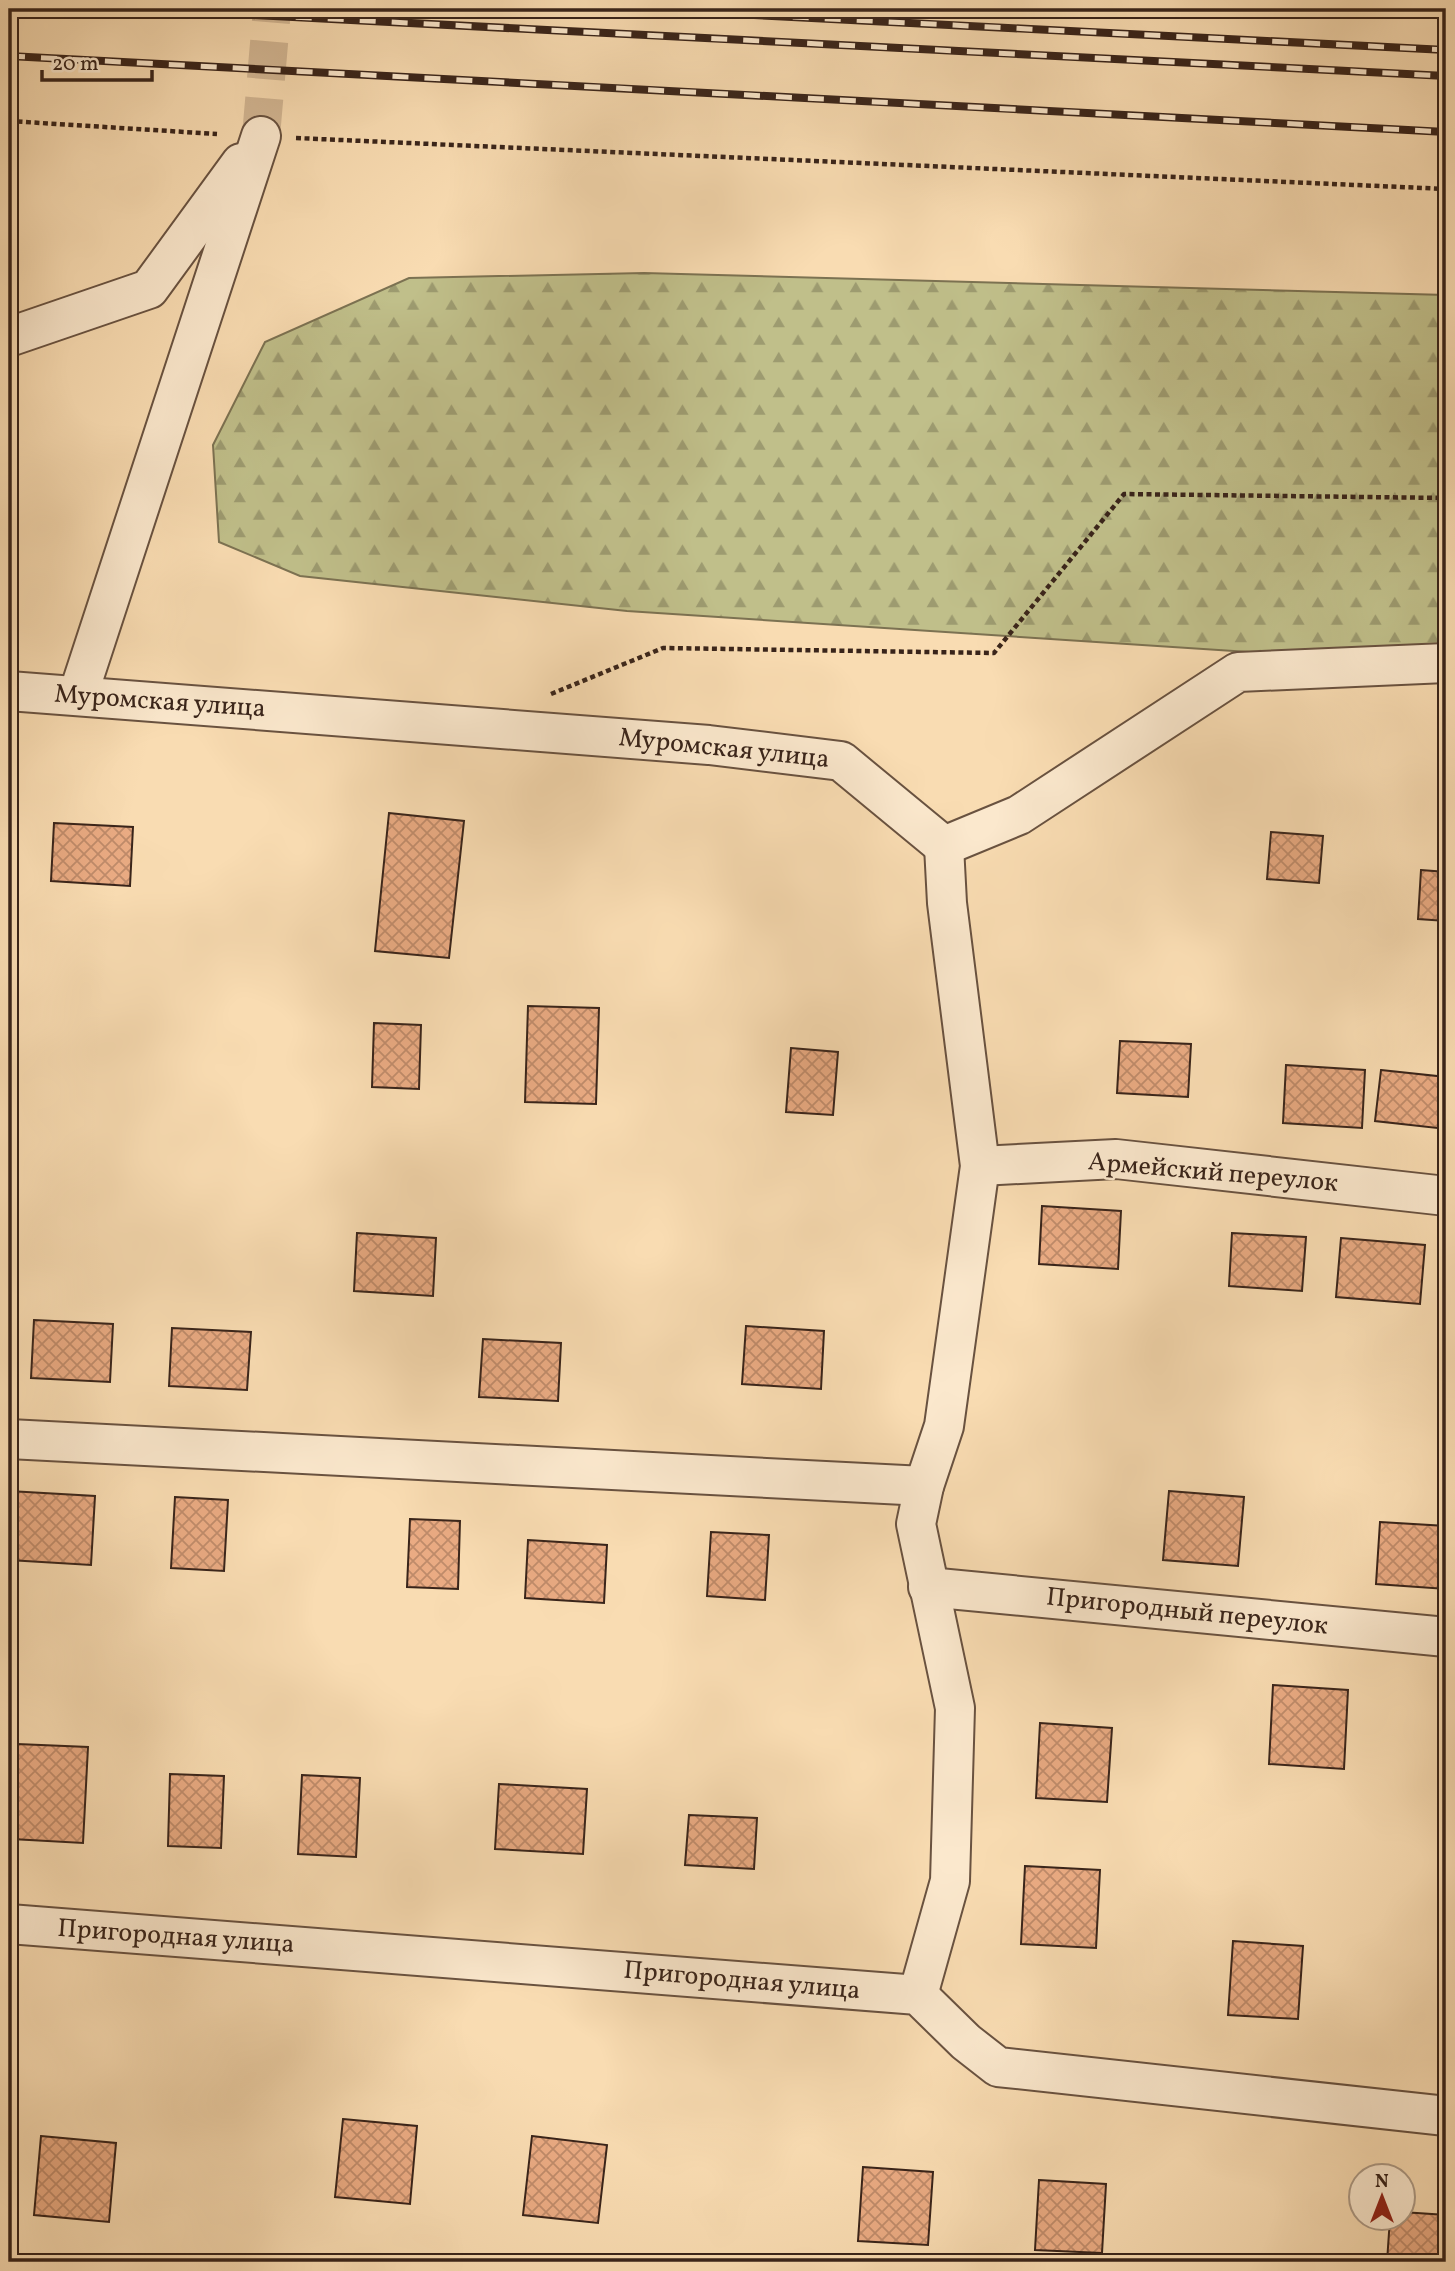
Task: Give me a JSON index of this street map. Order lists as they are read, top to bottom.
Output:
{
  "streets": {
    "street": [
      "Муромская улица",
      "Армейский переулок",
      "Пригородный переулок",
      "Пригородная улица"
    ]
  },
  "scale_bar": "20 m",
  "north": "top"
}
